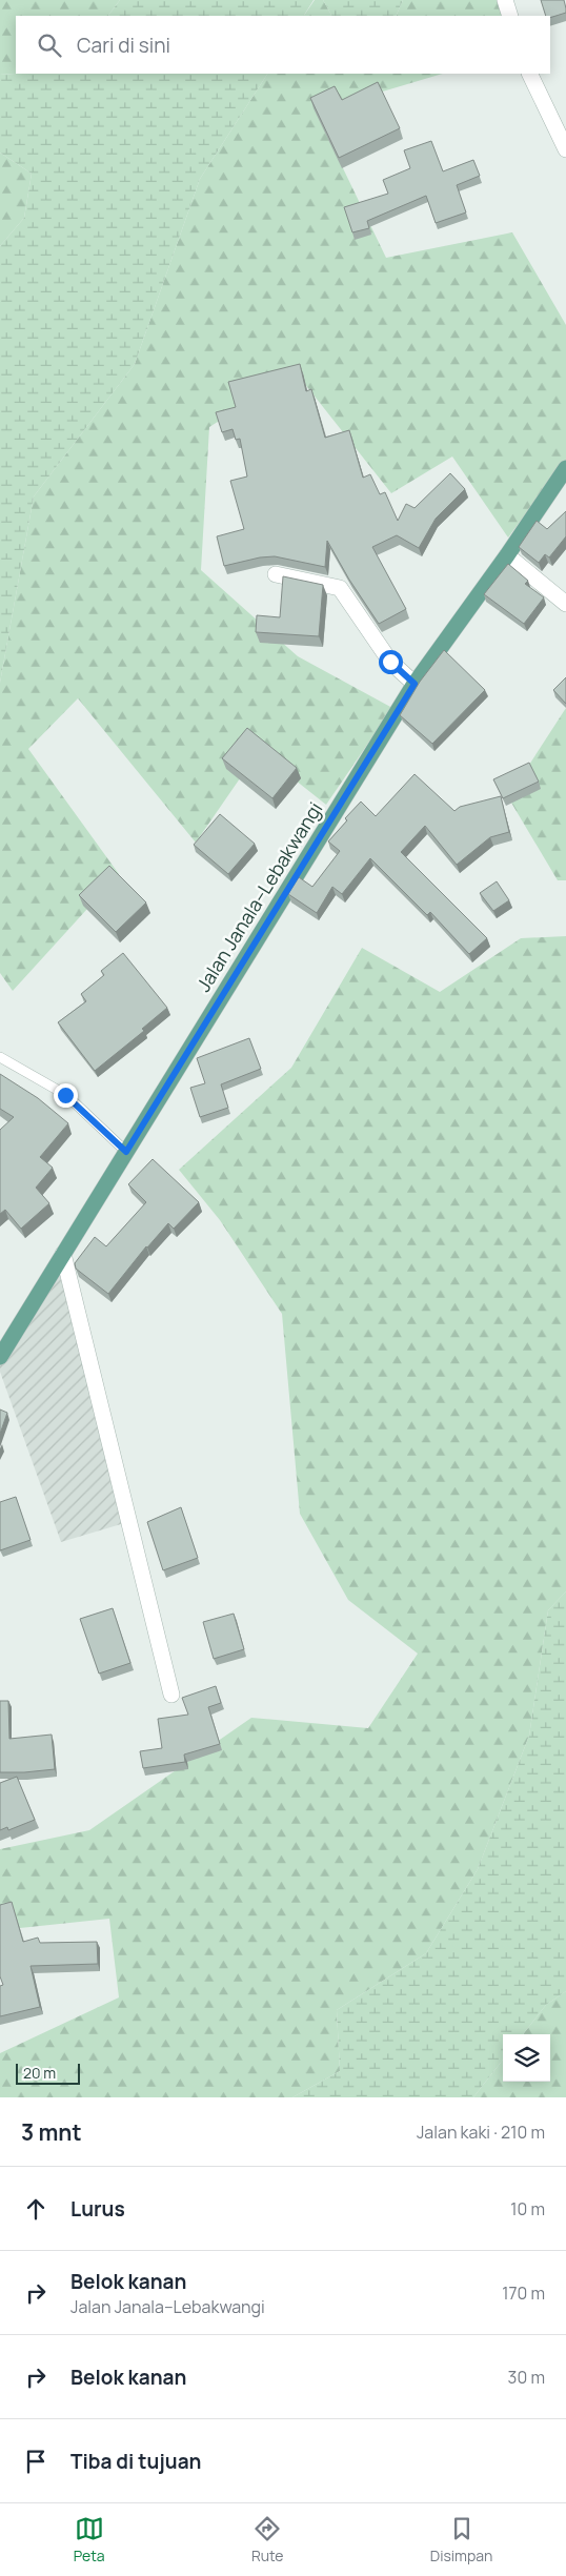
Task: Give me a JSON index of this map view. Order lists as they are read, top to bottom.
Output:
{
  "streets": {
    "main road": ["Jalan Janala–Lebakwangi"]
  },
  "scale_bar": "20 m",
  "page": {
    "search": "Cari di sini",
    "scale": "20 m",
    "heading": ["3 mnt", "Jalan kaki · 210 m"],
    "list": [
      ["Lurus", "10 m"],
      ["Belok kanan", "Jalan Janala–Lebakwangi", "170 m"],
      ["Belok kanan", "30 m"],
      "Tiba di tujuan"
    ],
    "nav": ["Peta", "Rute", "Disimpan"]
  }
}
